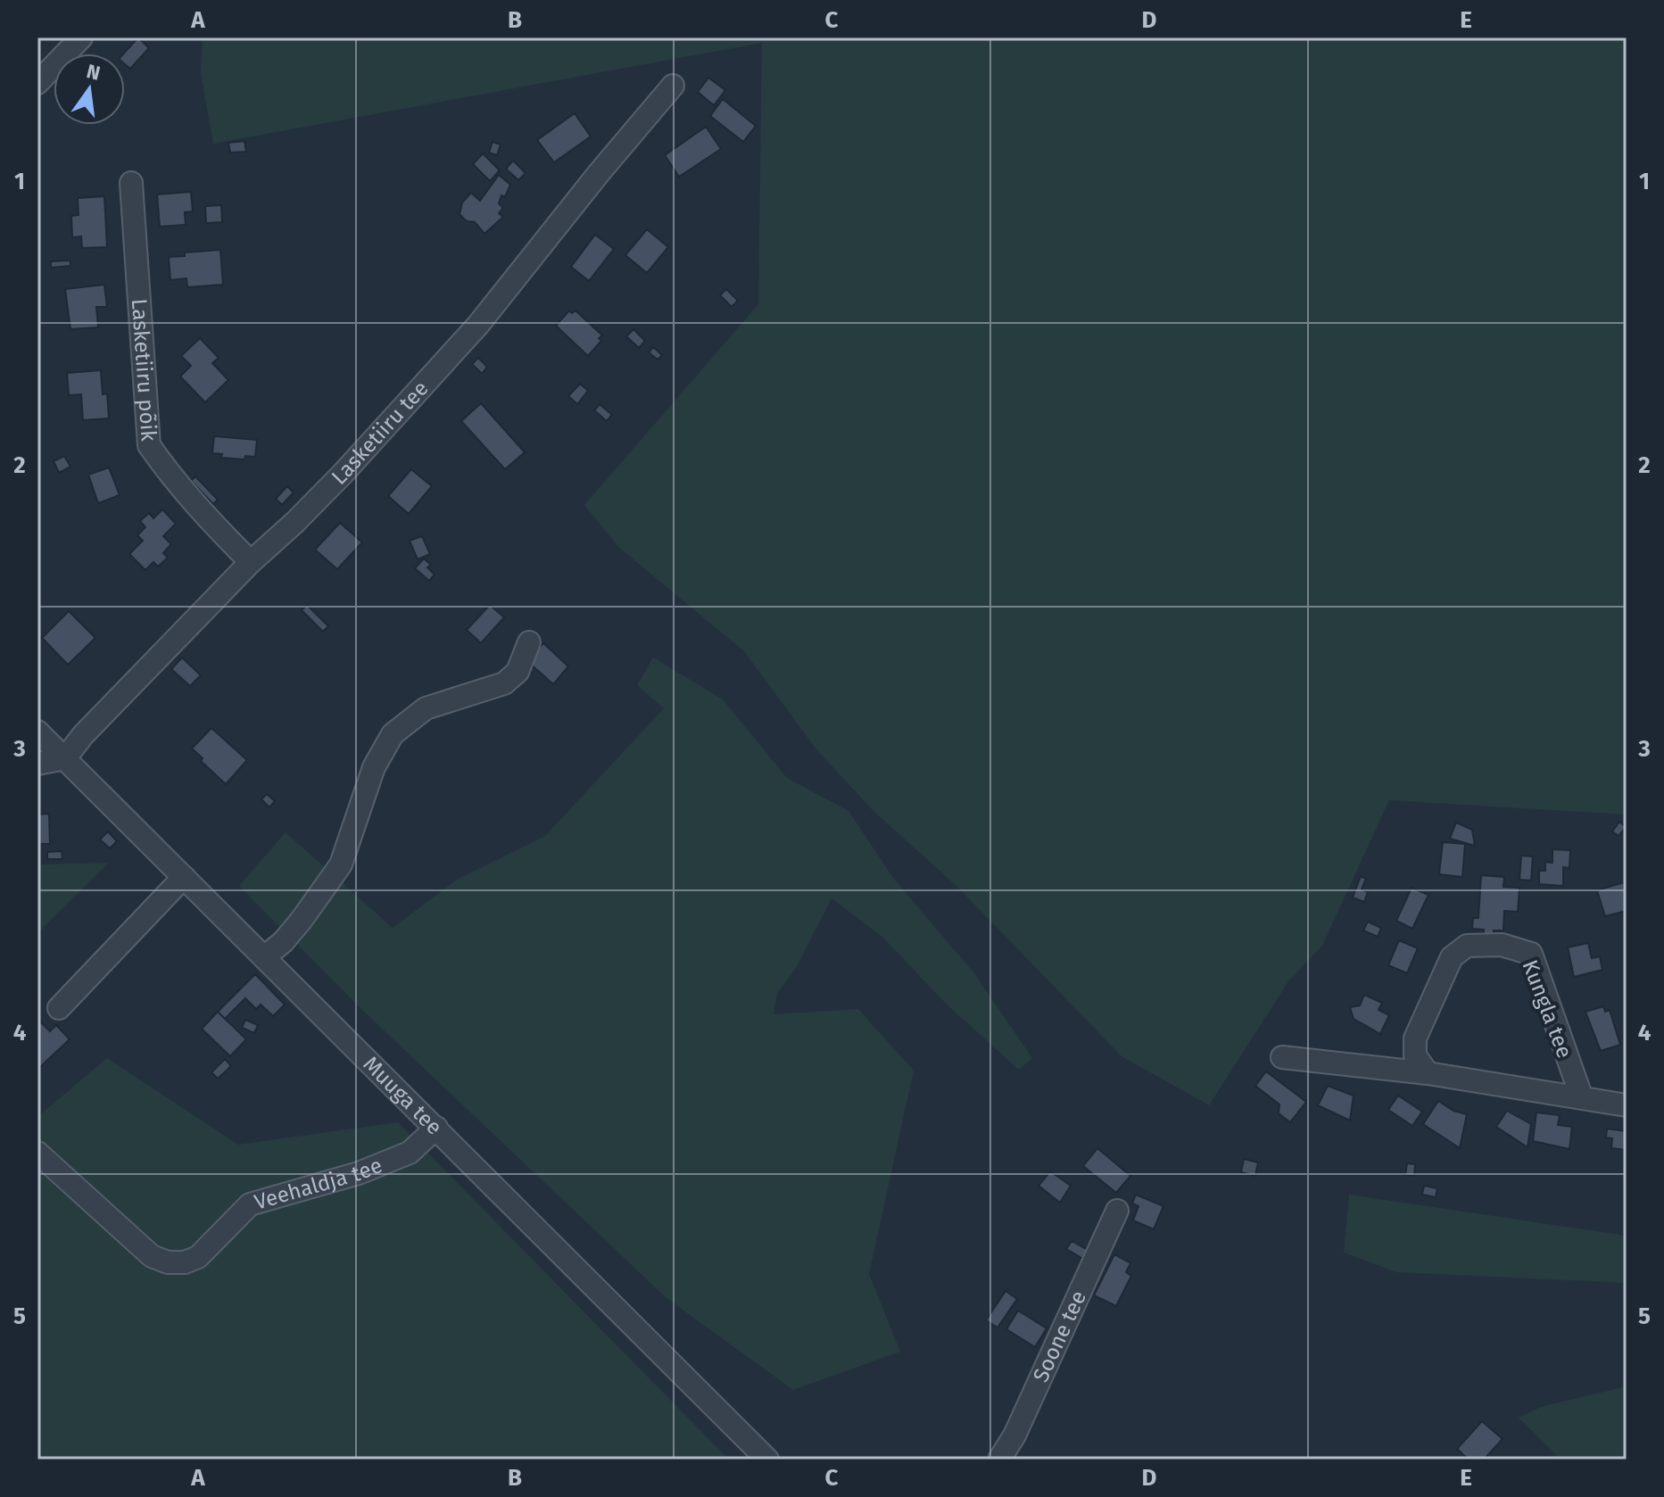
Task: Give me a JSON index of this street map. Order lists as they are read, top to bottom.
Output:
{
  "streets": {
    "street": [
      "Lasketiiru põik",
      "Lasketiiru tee",
      "Kungla tee",
      "Muuga tee",
      "Veehaldja tee",
      "Soone tee"
    ]
  },
  "crossings": [
    ["Lasketiiru põik", "Lasketiiru tee"],
    ["Lasketiiru tee", "Muuga tee"],
    ["Muuga tee", "Veehaldja tee"]
  ],
  "north": "top",
  "grid": {
    "columns": [
      "A",
      "B",
      "C",
      "D",
      "E"
    ],
    "rows": [
      "1",
      "2",
      "3",
      "4",
      "5"
    ]
  }
}
